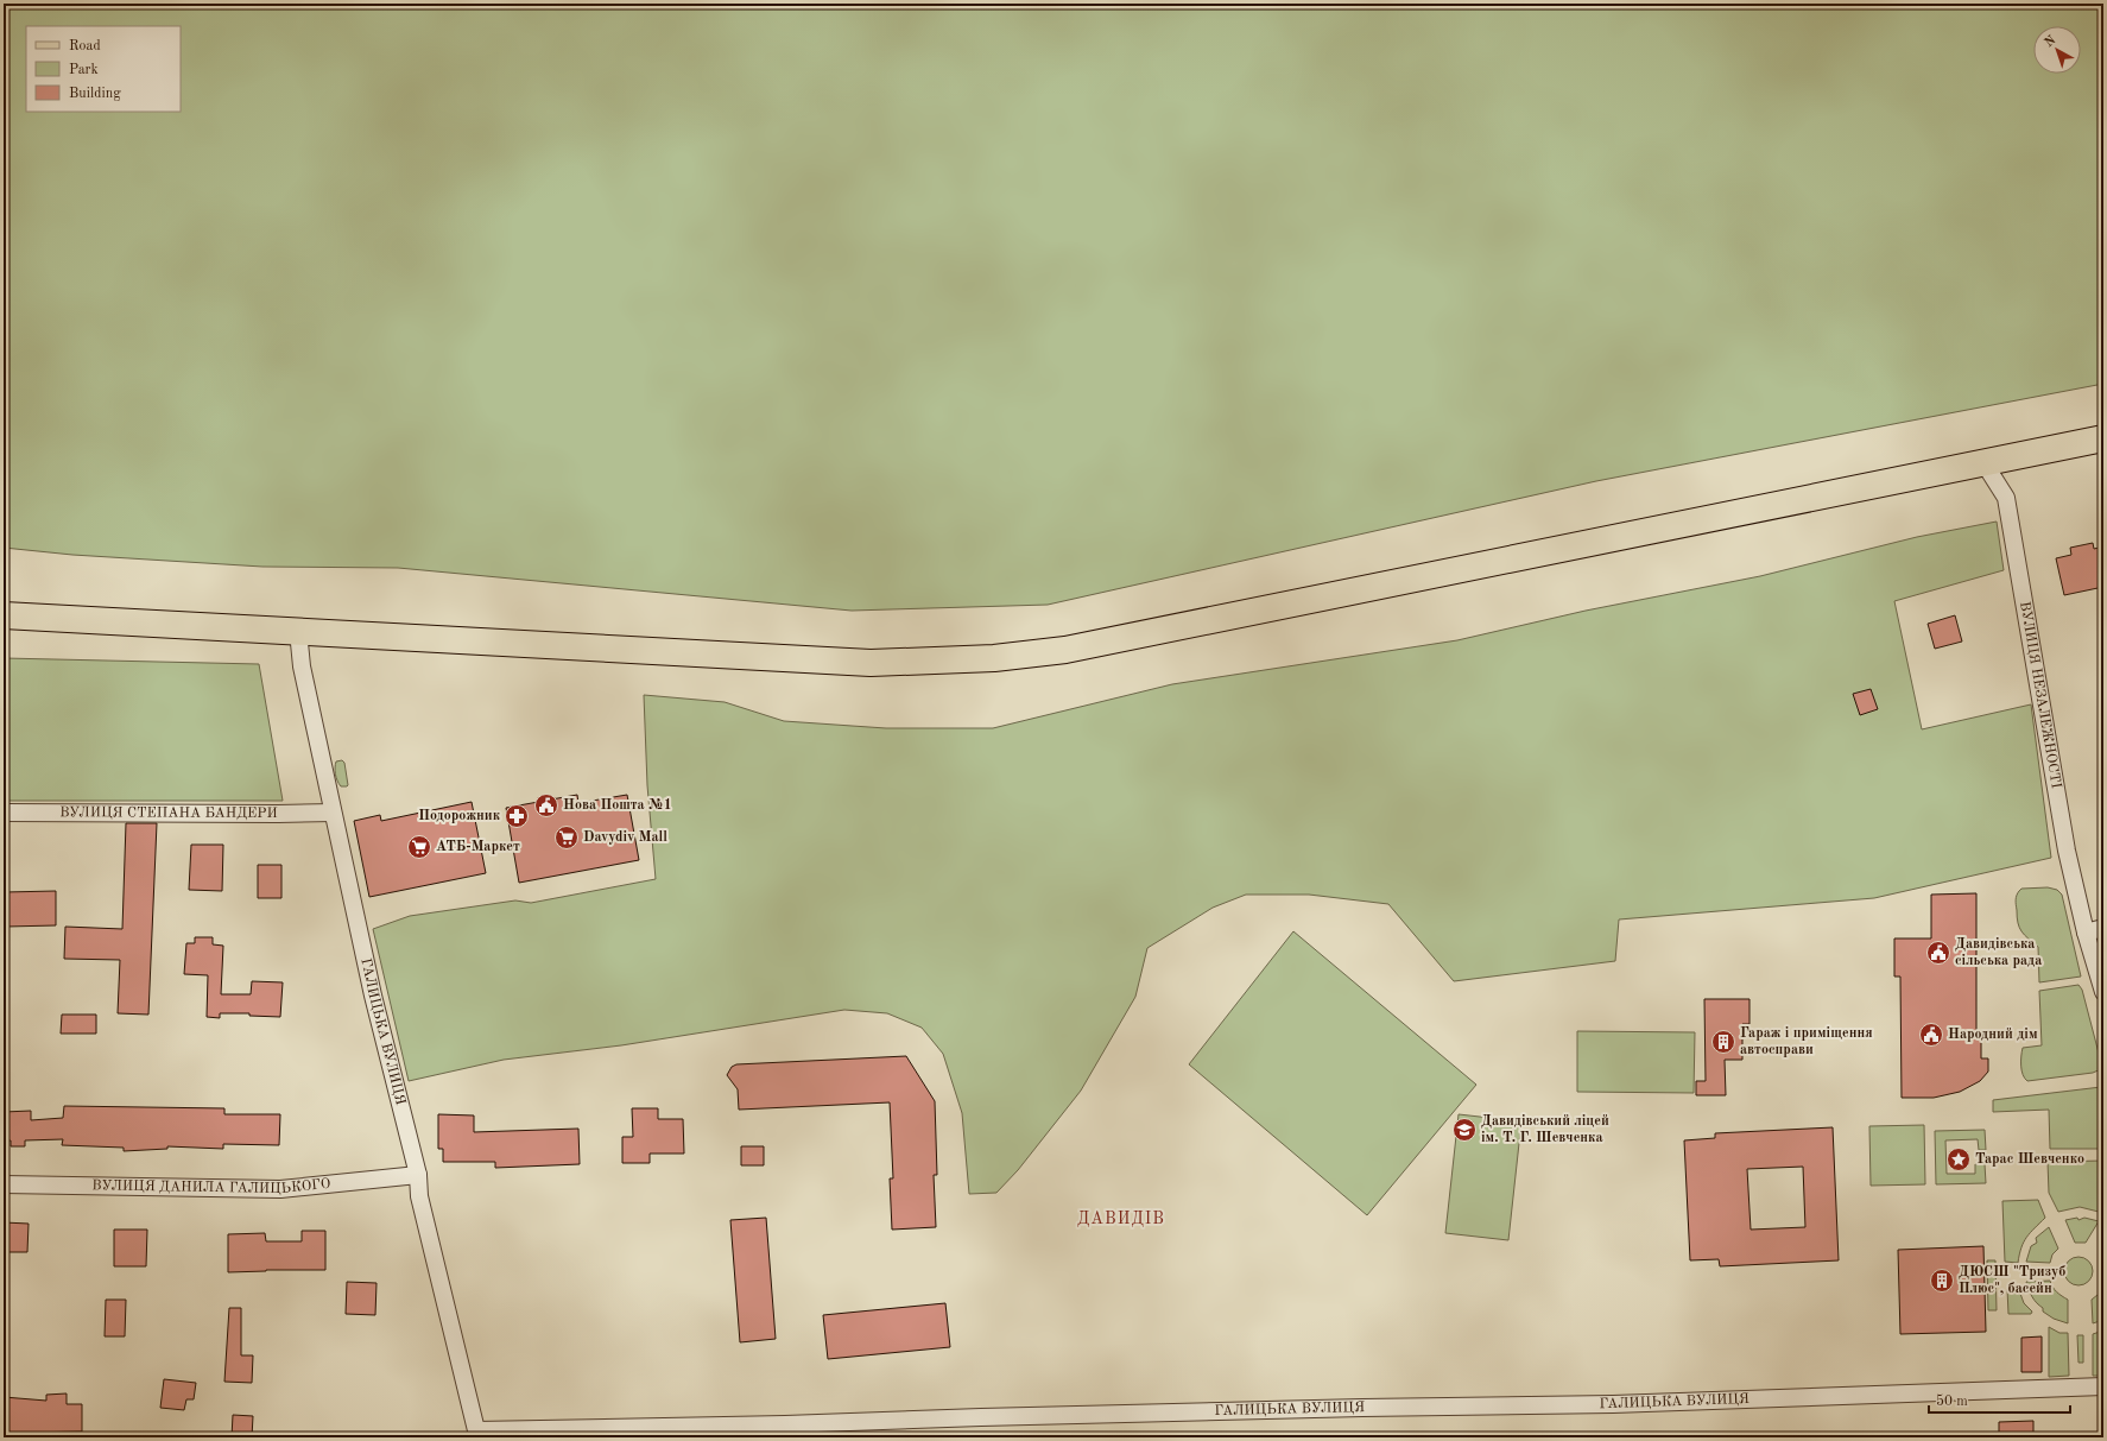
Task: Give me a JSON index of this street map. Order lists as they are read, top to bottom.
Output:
{
  "streets": {
    "street": [
      "ВУЛИЦЯ НЕЗАЛЕЖНОСТІ",
      "ВУЛИЦЯ СТЕПАНА БАНДЕРИ",
      "ГАЛИЦЬКА ВУЛИЦЯ",
      "ВУЛИЦЯ ДАНИЛА ГАЛИЦЬКОГО"
    ]
  },
  "crossings": [
    ["ВУЛИЦЯ СТЕПАНА БАНДЕРИ", "ГАЛИЦЬКА ВУЛИЦЯ"],
    ["ГАЛИЦЬКА ВУЛИЦЯ", "ВУЛИЦЯ ДАНИЛА ГАЛИЦЬКОГО"]
  ],
  "districts": ["ДАВИДІВ"],
  "places": {
    "public building": ["Нова Пошта №1", "Давидівська сільська рада", "Народний дім"],
    "pharmacy": ["Подорожник"],
    "supermarket": ["Davydiv Mall", "АТБ-Маркет"],
    "building": ["Гараж і приміщення автосправи", "ДЮСШ \"Тризуб Плюс\", басейн"],
    "school or university": ["Давидівський ліцей ім. Т. Г. Шевченка"],
    "place": ["Тарас Шевченко"]
  },
  "legend": ["Road", "Park", "Building"],
  "scale_bar": "50 m",
  "north": "top left"
}
